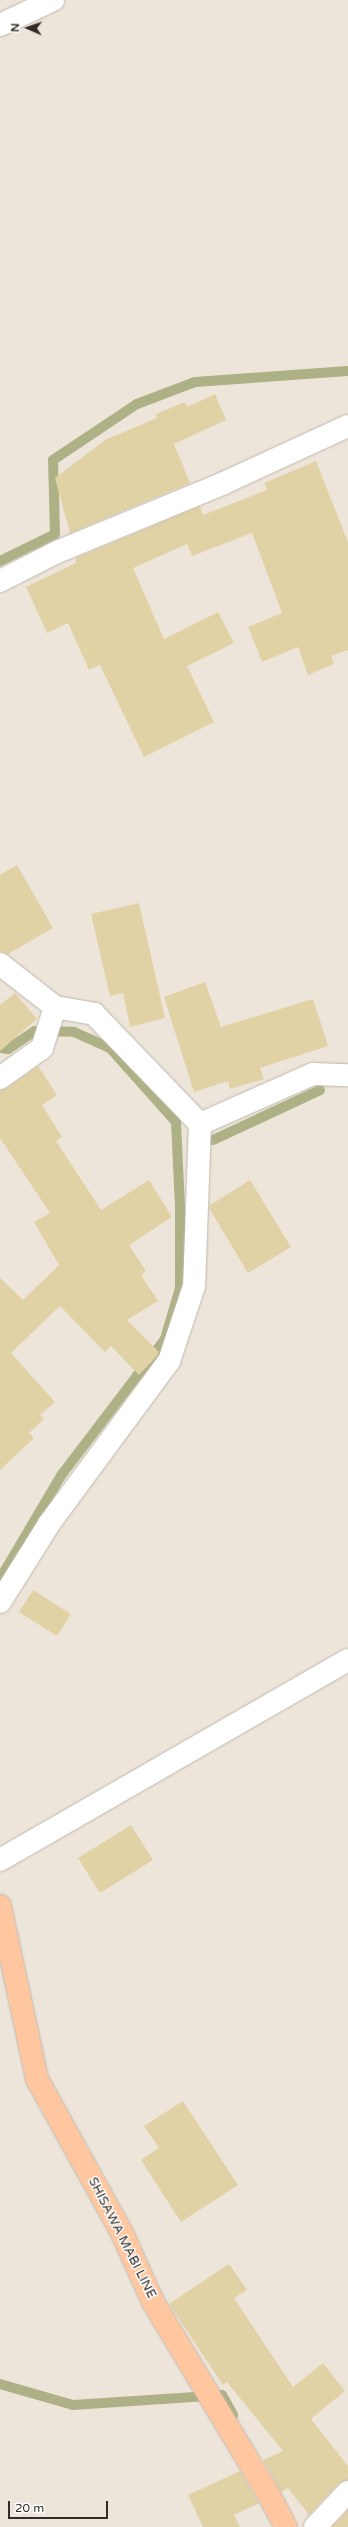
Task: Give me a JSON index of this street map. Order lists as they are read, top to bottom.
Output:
{
  "streets": {
    "main road": ["SHISAWA MABI LINE"]
  },
  "scale_bar": "20 m",
  "north": "left"
}
